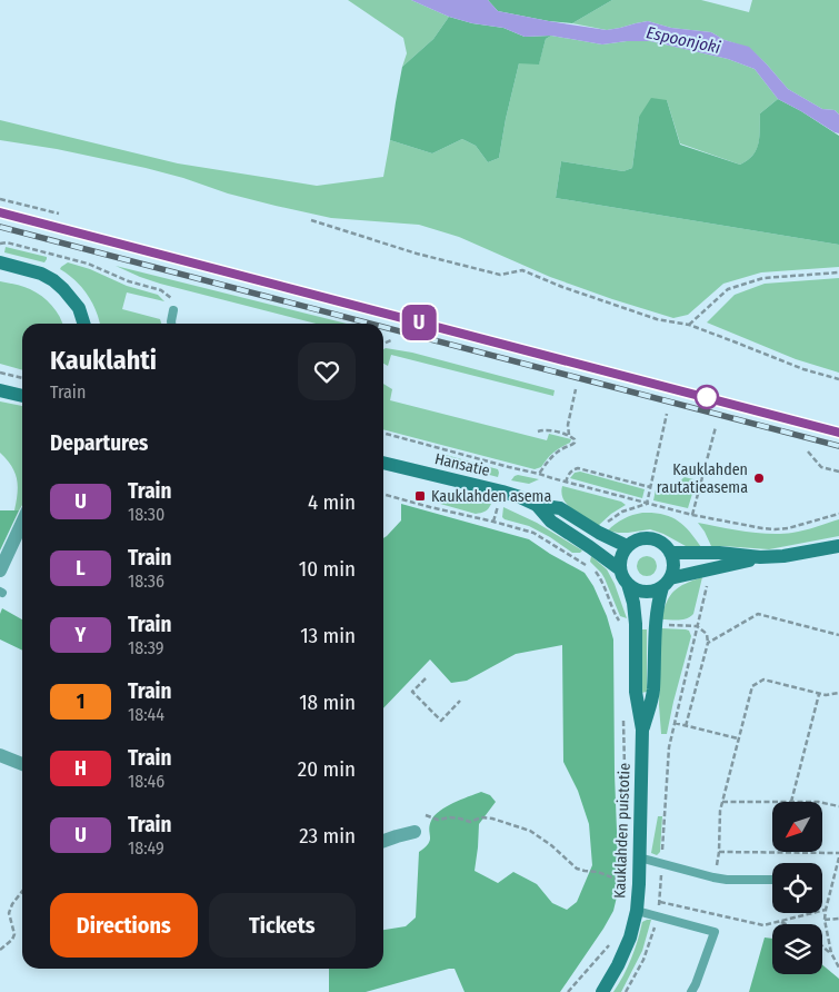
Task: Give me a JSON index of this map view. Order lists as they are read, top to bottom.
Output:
{
  "streets": {
    "main road": ["Hansatie", "Kauklahden puistotie"]
  },
  "crossings": [
    ["Hansatie", "Kauklahden puistotie"]
  ],
  "water": ["Espoonjoki"],
  "places": {
    "other": ["Kauklahden rautatieasema"],
    "transit": ["Kauklahden asema"]
  },
  "north": "bottom left",
  "page": {
    "on_map": "U",
    "heading": [
      ["Kauklahti", "Train"],
      "Departures"
    ],
    "list": [
      {
        "mark": "U",
        "name": "Train",
        "note": "18:30",
        "value": "4 min"
      },
      {
        "mark": "L",
        "name": "Train",
        "note": "18:36",
        "value": "10 min"
      },
      {
        "mark": "Y",
        "name": "Train",
        "note": "18:39",
        "value": "13 min"
      },
      {
        "mark": "1",
        "name": "Train",
        "note": "18:44",
        "value": "18 min"
      },
      {
        "mark": "H",
        "name": "Train",
        "note": "18:46",
        "value": "20 min"
      },
      {
        "mark": "U",
        "name": "Train",
        "note": "18:49",
        "value": "23 min"
      }
    ],
    "buttons": ["Directions", "Tickets"]
  }
}
